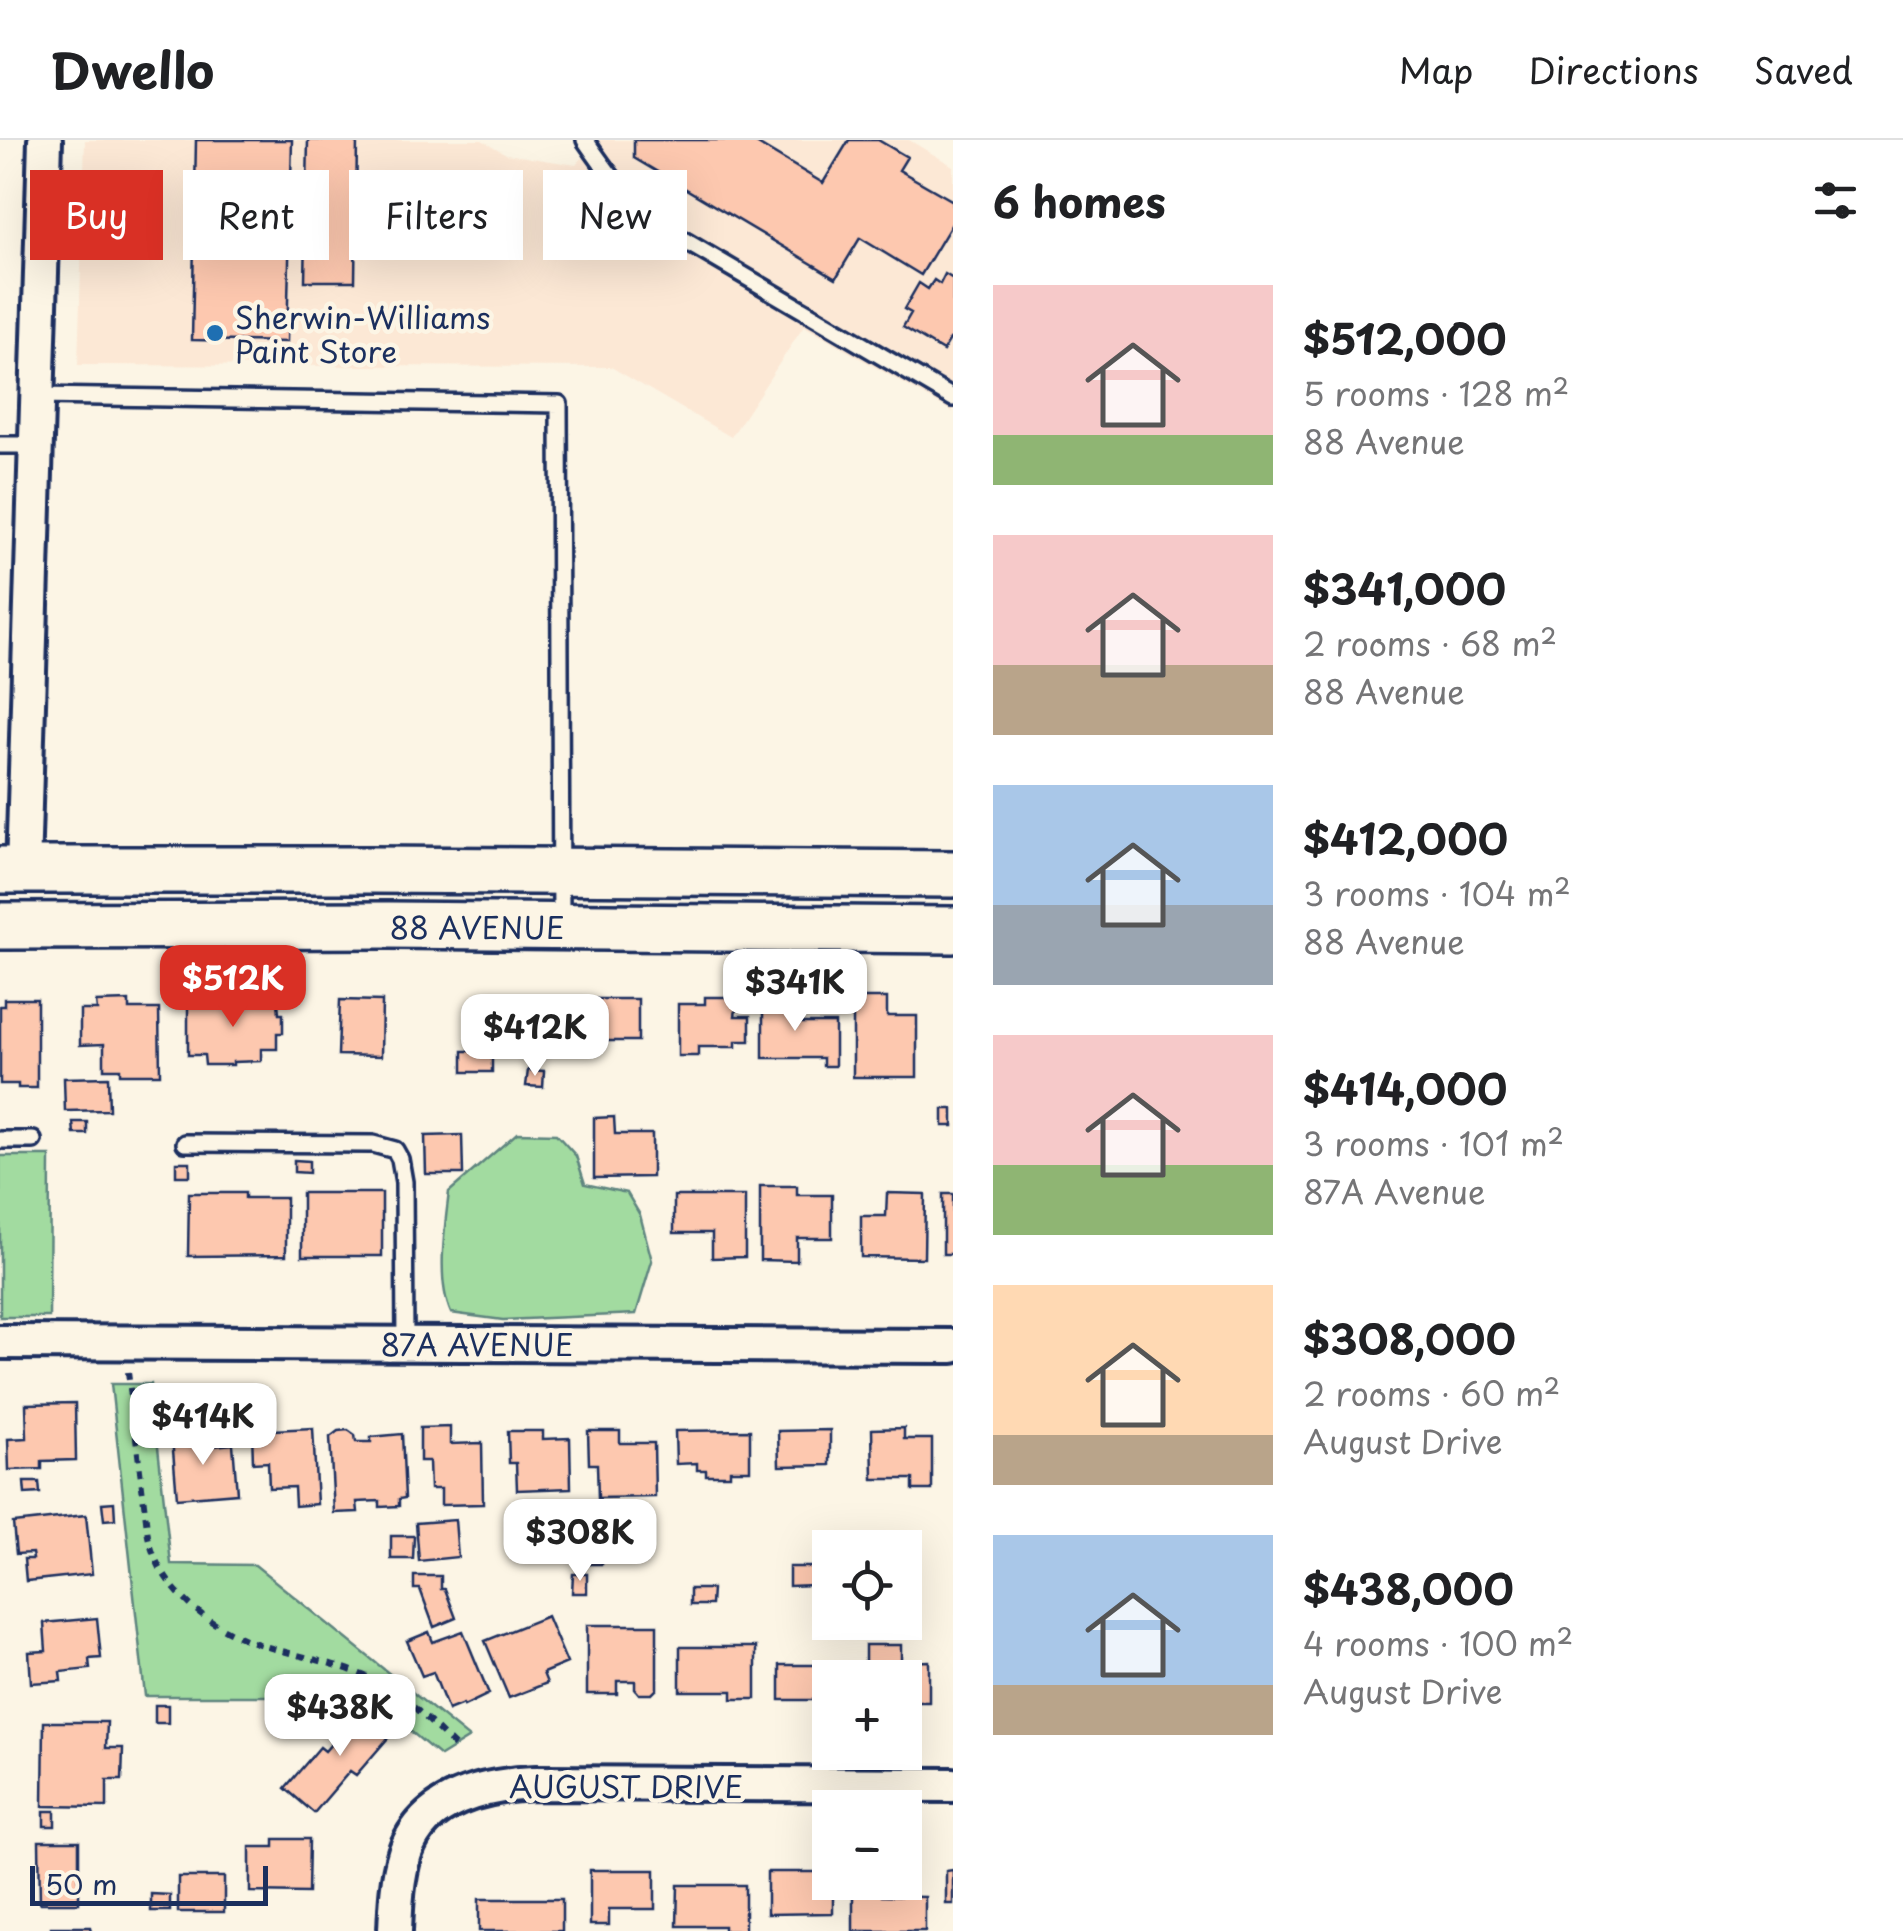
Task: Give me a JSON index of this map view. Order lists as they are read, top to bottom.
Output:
{
  "streets": {
    "main road": ["88 AVENUE"],
    "street": ["87A AVENUE", "AUGUST DRIVE"]
  },
  "places": ["Sherwin-Williams Paint Store"],
  "scale_bar": "50 m",
  "page": {
    "header": "Dwello",
    "nav": ["Map", "Directions", "Saved"],
    "heading": "6 homes",
    "chip": [
      "Buy",
      "Rent",
      "Filters",
      "New"
    ],
    "list": [
      {
        "name": "$512,000",
        "note": "5 rooms · 128 m² · 88 Avenue"
      },
      {
        "name": "$341,000",
        "note": "2 rooms · 68 m² · 88 Avenue"
      },
      {
        "name": "$412,000",
        "note": "3 rooms · 104 m² · 88 Avenue"
      },
      {
        "name": "$414,000",
        "note": "3 rooms · 101 m² · 87A Avenue"
      },
      {
        "name": "$308,000",
        "note": "2 rooms · 60 m² · August Drive"
      },
      {
        "name": "$438,000",
        "note": "4 rooms · 100 m² · August Drive"
      }
    ],
    "price": [
      "$512K",
      "$341K",
      "$412K",
      "$414K",
      "$308K",
      "$438K"
    ],
    "map_buttons": ["+", "−"],
    "scale": "50 m"
  }
}
